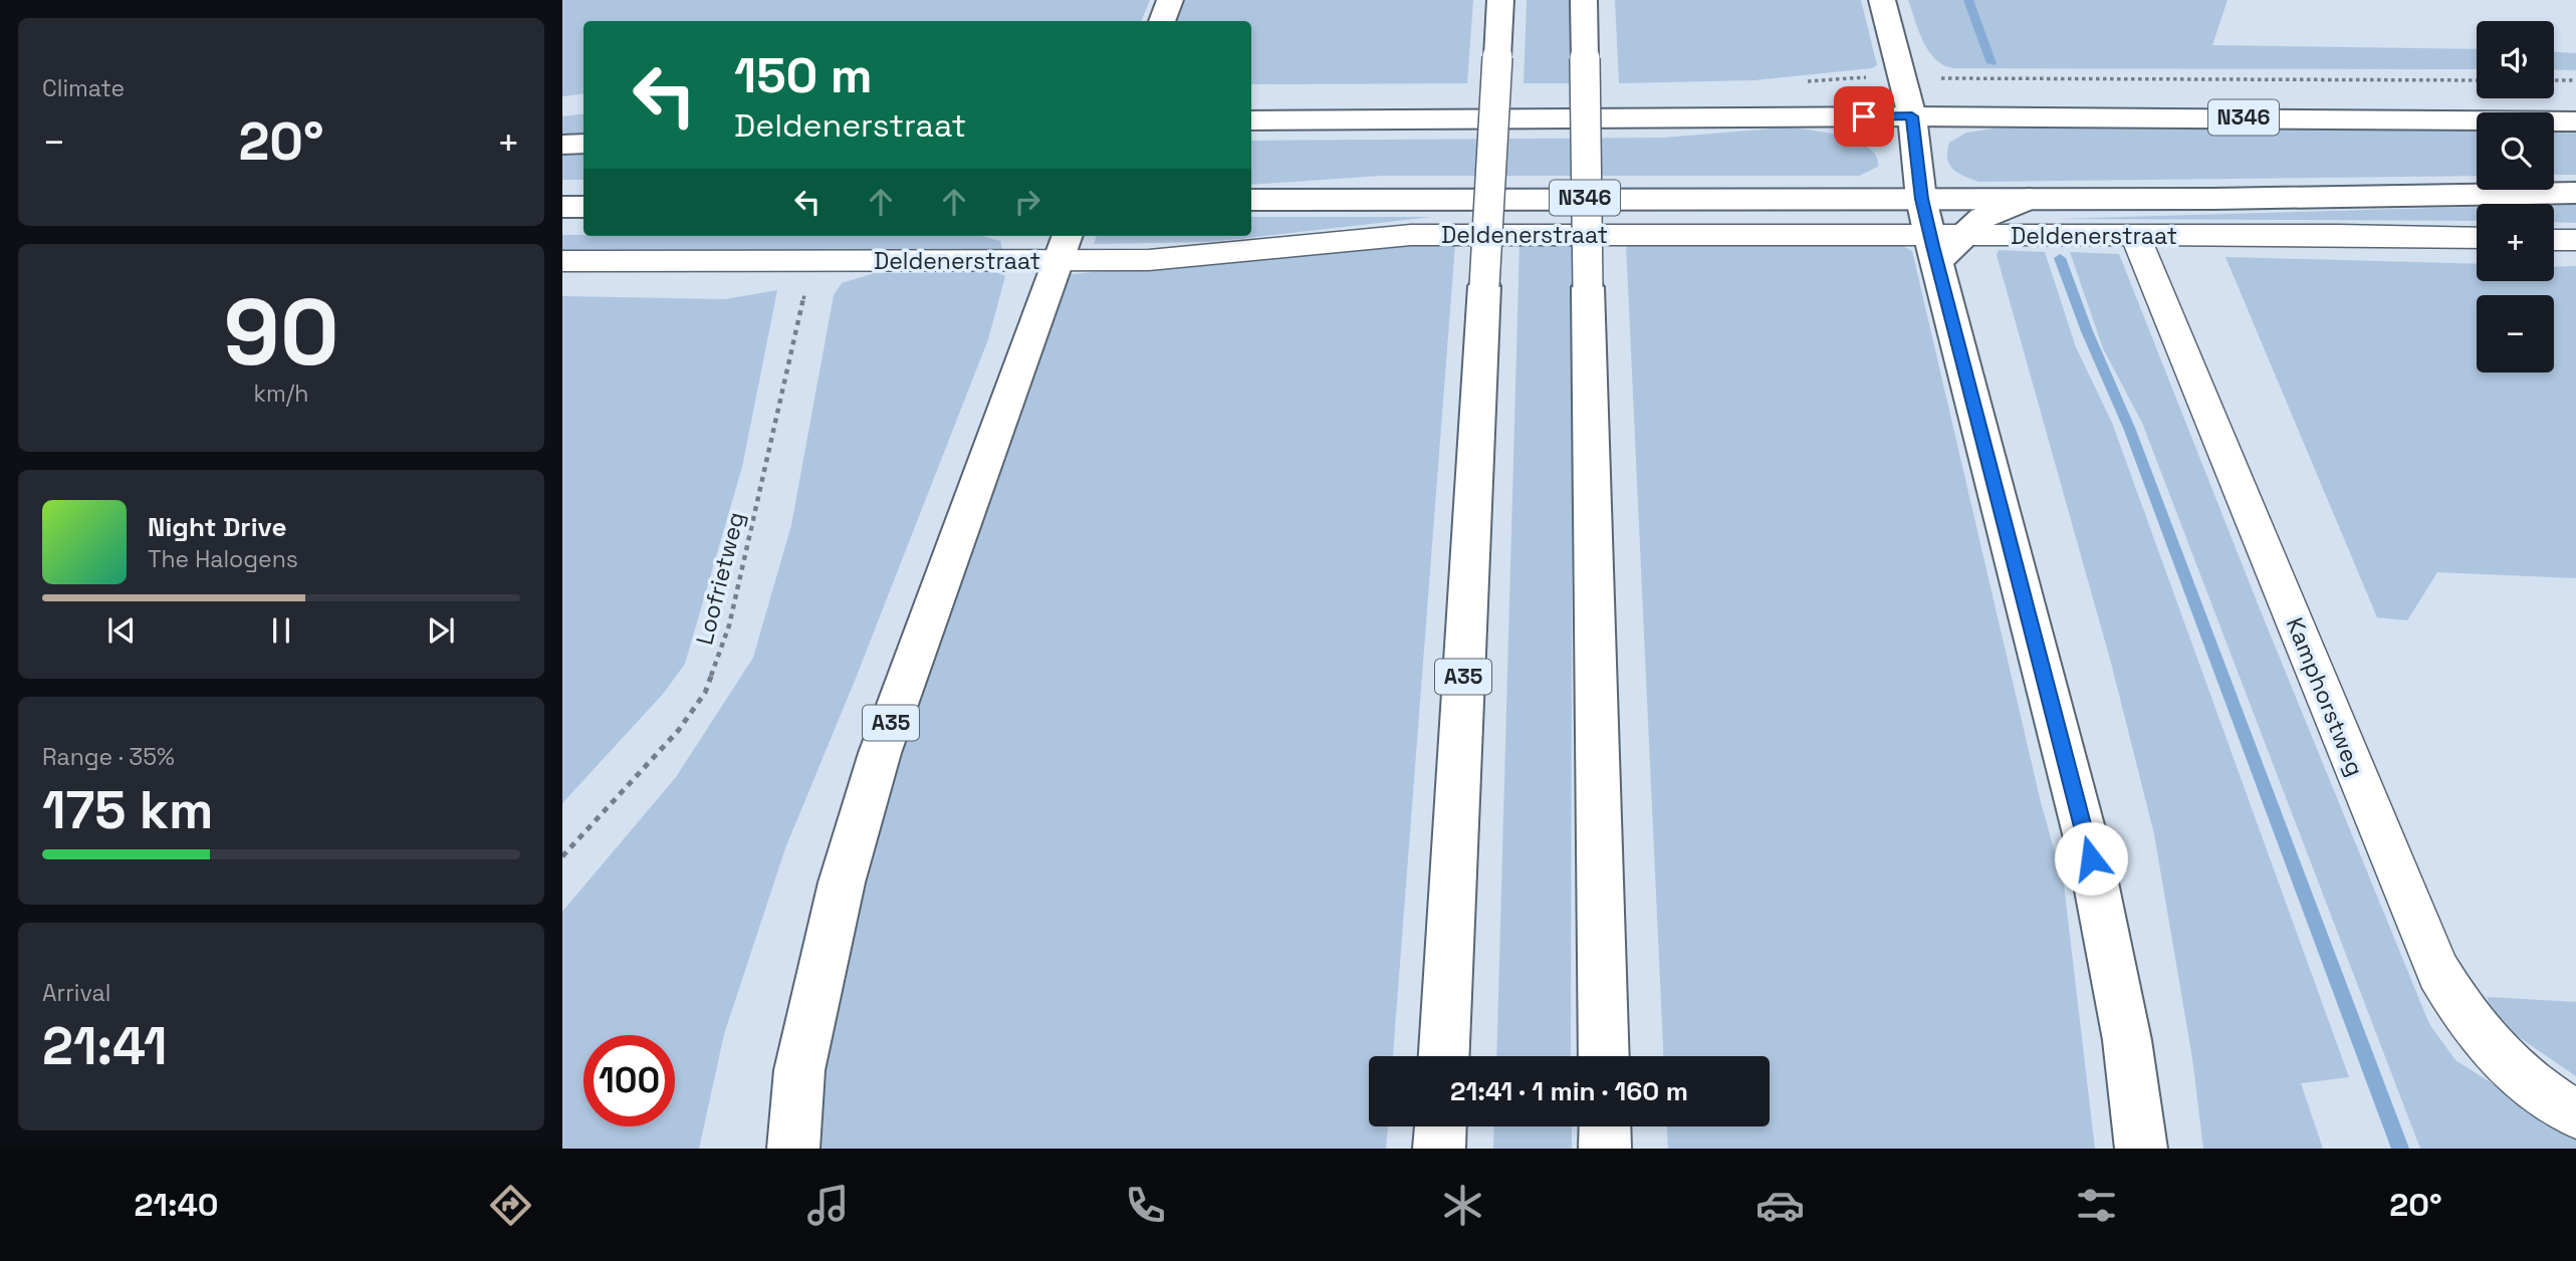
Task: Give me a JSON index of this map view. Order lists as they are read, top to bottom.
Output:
{
  "streets": {
    "main road": ["N346", "Deldenerstraat", "A35"],
    "street": ["Kamphorstweg"],
    "path": ["Loofrietweg"]
  },
  "crossings": [
    ["Deldenerstraat", "Loofrietweg"],
    ["Deldenerstraat", "A35"],
    ["Deldenerstraat", "Kamphorstweg"]
  ],
  "page": {
    "tile": [
      "Climate",
      ["90", "km/h"],
      ["Range · 35%", "175 km"],
      ["Arrival", "21:41"]
    ],
    "map_buttons": ["+", "−"],
    "turn": ["150 m", "Deldenerstraat"],
    "heat": ["−", "20°", "+"],
    "song": ["Night Drive", "The Halogens"],
    "limit": "100",
    "trip": "21:41 · 1 min · 160 m",
    "tabs": ["21:40", "20°"]
  }
}
